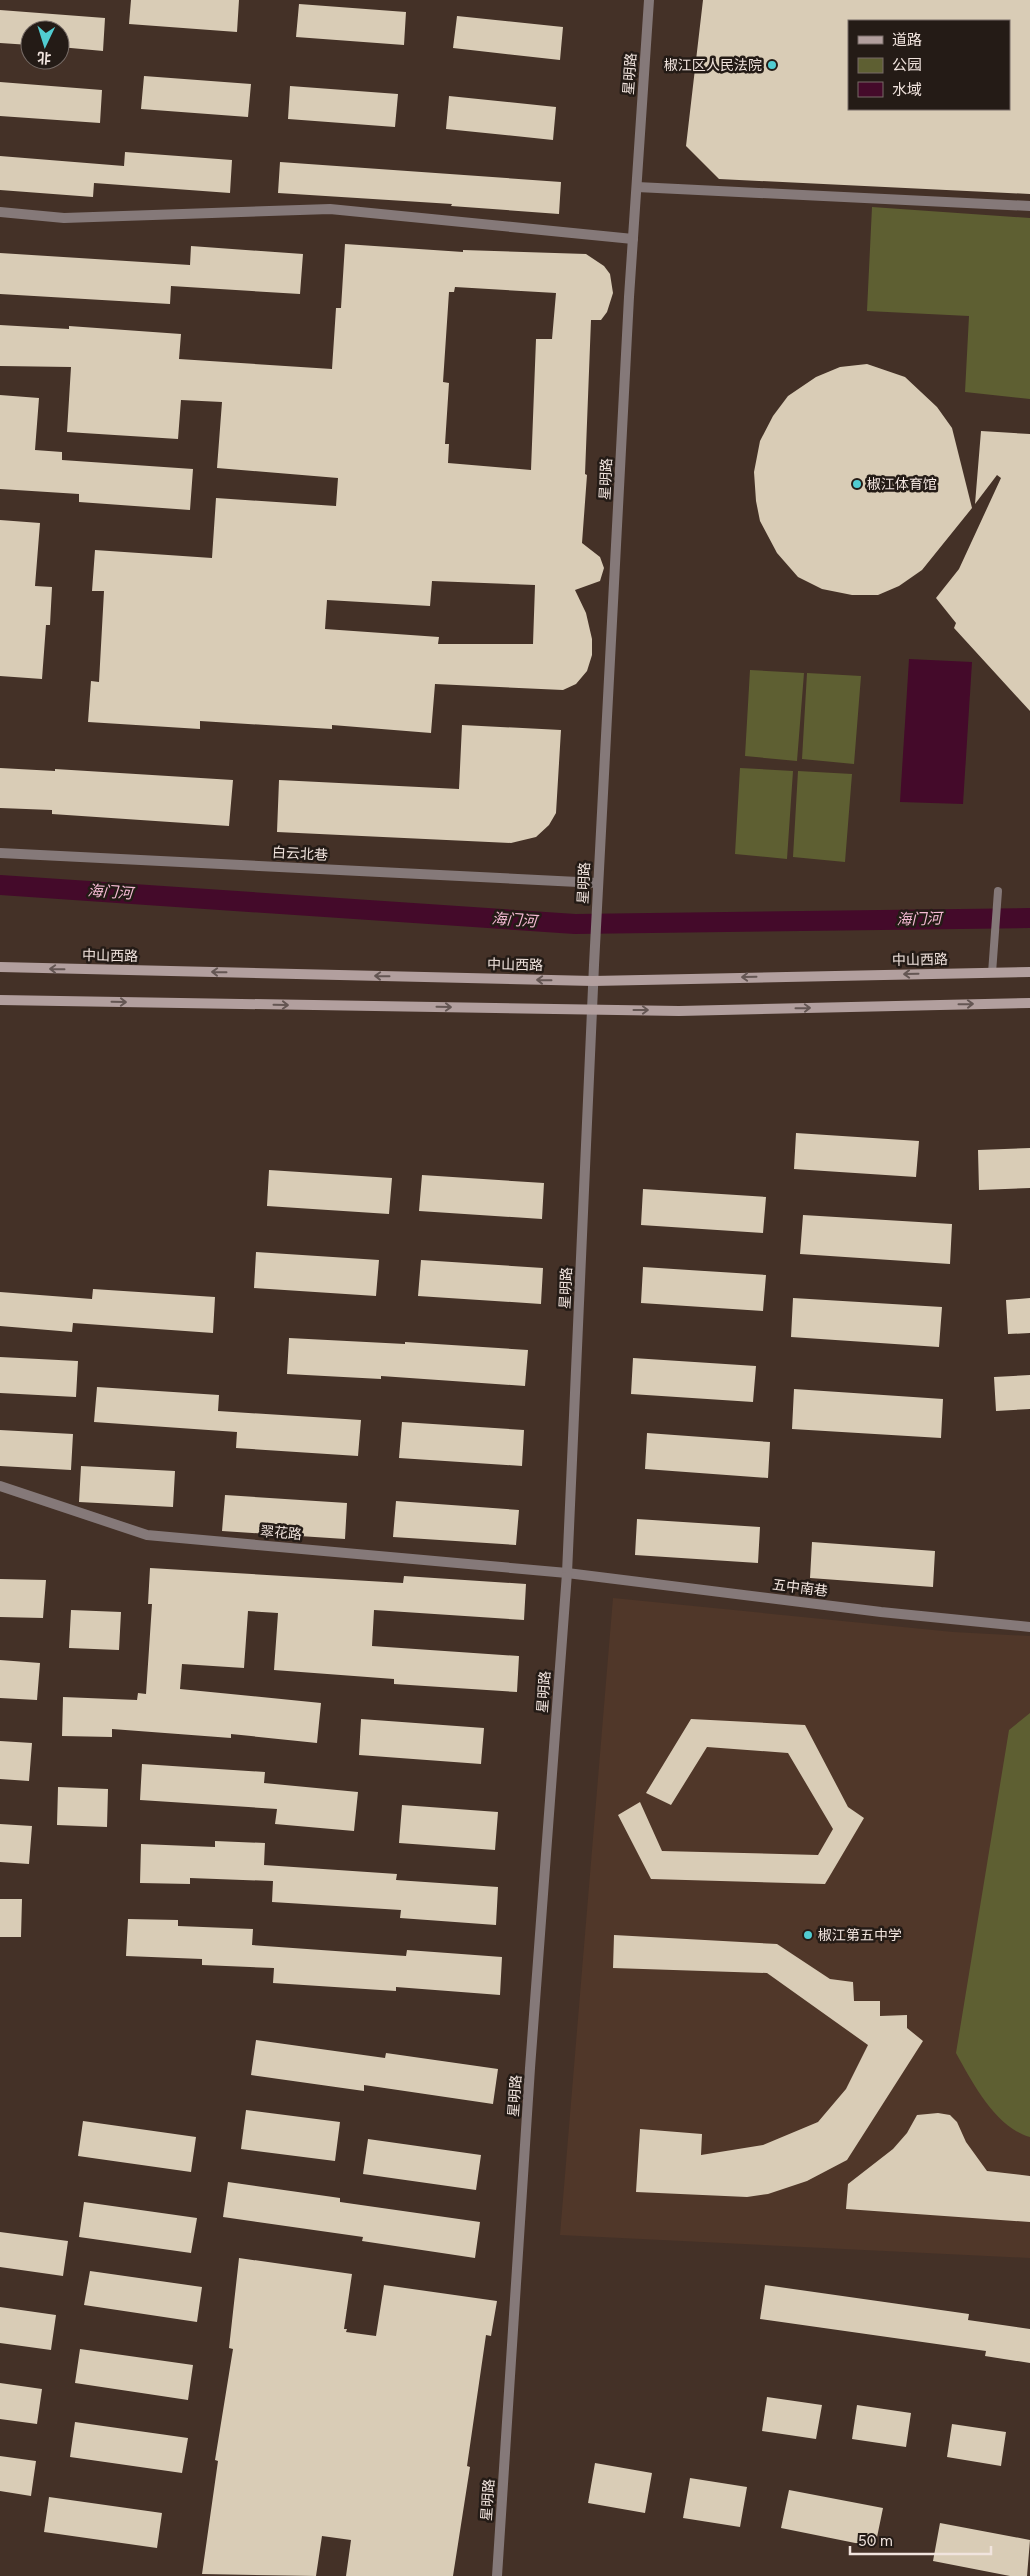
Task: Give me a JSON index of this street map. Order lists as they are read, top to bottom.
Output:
{
  "streets": {
    "main road": ["中山西路"],
    "street": [
      "星明路",
      "白云北巷",
      "翠花路",
      "五中南巷"
    ]
  },
  "crossings": [
    ["星明路", "白云北巷"],
    ["星明路", "中山西路"],
    ["星明路", "翠花路"],
    ["星明路", "五中南巷"],
    ["翠花路", "五中南巷"]
  ],
  "water": ["海门河"],
  "places": ["椒江区人民法院", "椒江体育馆", "椒江第五中学"],
  "legend": ["道路", "公园", "水域"],
  "scale_bar": "50 m",
  "north": "bottom"
}
